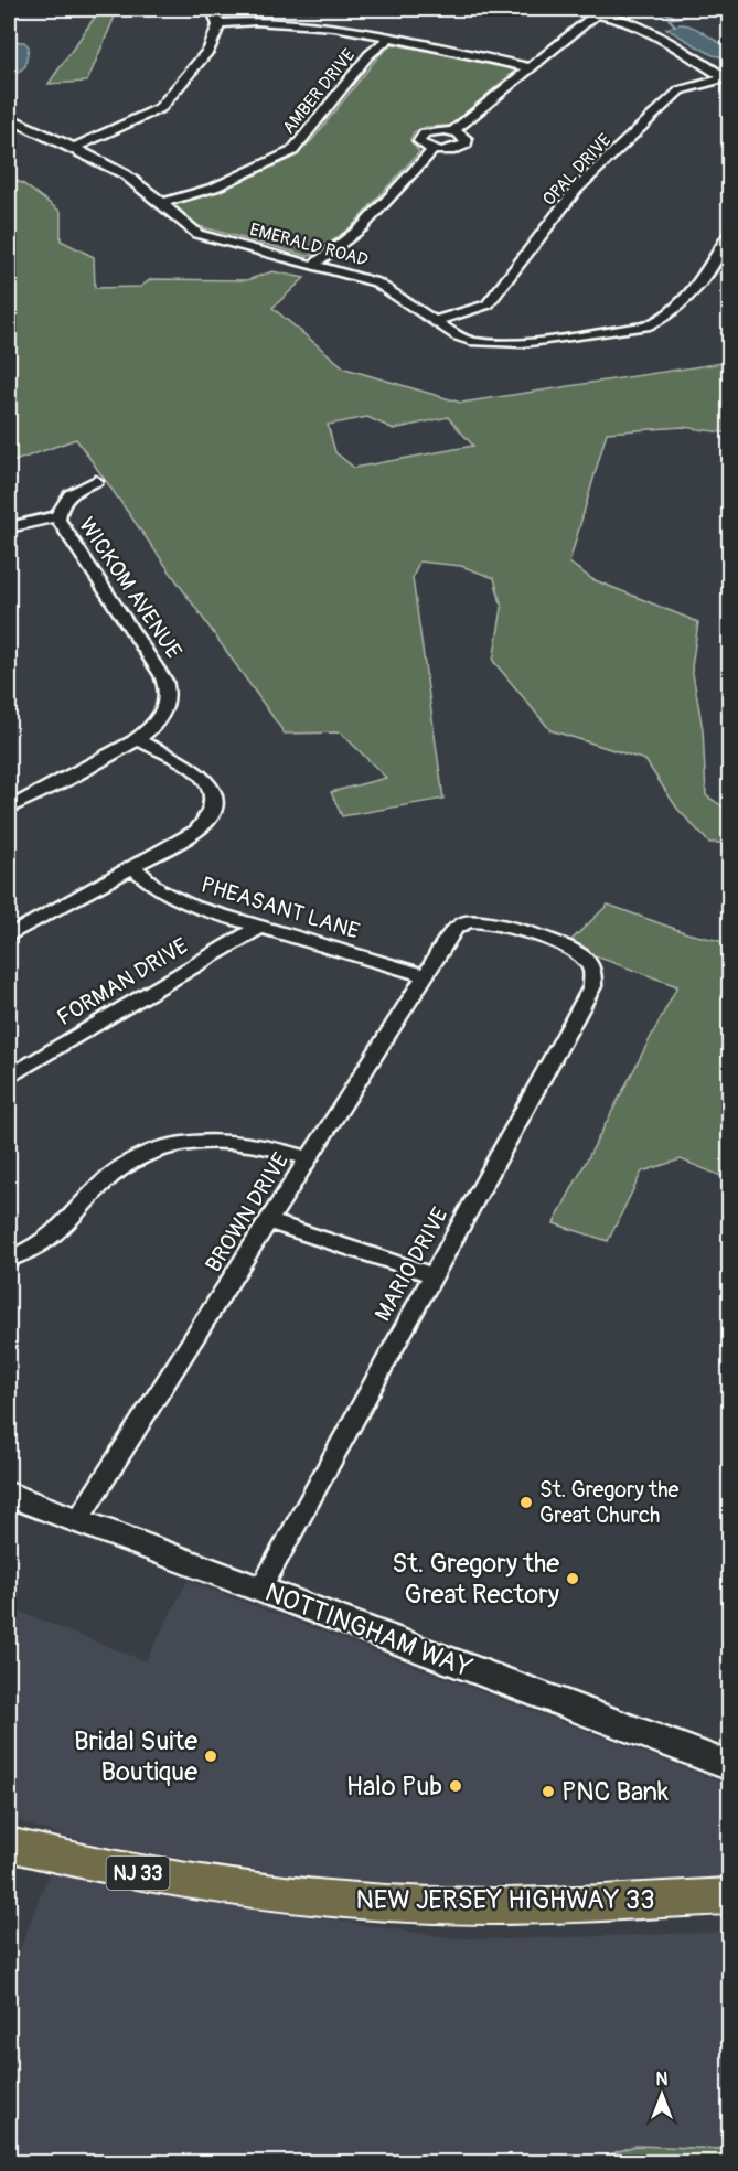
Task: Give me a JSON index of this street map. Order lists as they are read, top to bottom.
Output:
{
  "streets": {
    "main road": ["NJ 33", "NEW JERSEY HIGHWAY 33"],
    "street": [
      "AMBER DRIVE",
      "OPAL DRIVE",
      "EMERALD ROAD",
      "WICKOM AVENUE",
      "PHEASANT LANE",
      "FORMAN DRIVE",
      "BROWN DRIVE",
      "MARIO DRIVE",
      "NOTTINGHAM WAY"
    ]
  },
  "crossings": [
    ["AMBER DRIVE", "EMERALD ROAD"],
    ["OPAL DRIVE", "EMERALD ROAD"],
    ["PHEASANT LANE", "FORMAN DRIVE"],
    ["PHEASANT LANE", "BROWN DRIVE"],
    ["BROWN DRIVE", "MARIO DRIVE"],
    ["BROWN DRIVE", "NOTTINGHAM WAY"],
    ["MARIO DRIVE", "NOTTINGHAM WAY"]
  ],
  "places": [
    "St. Gregory the Great Church",
    "St. Gregory the Great Rectory",
    "Bridal Suite Boutique",
    "Halo Pub",
    "PNC Bank"
  ],
  "north": "top"
}
